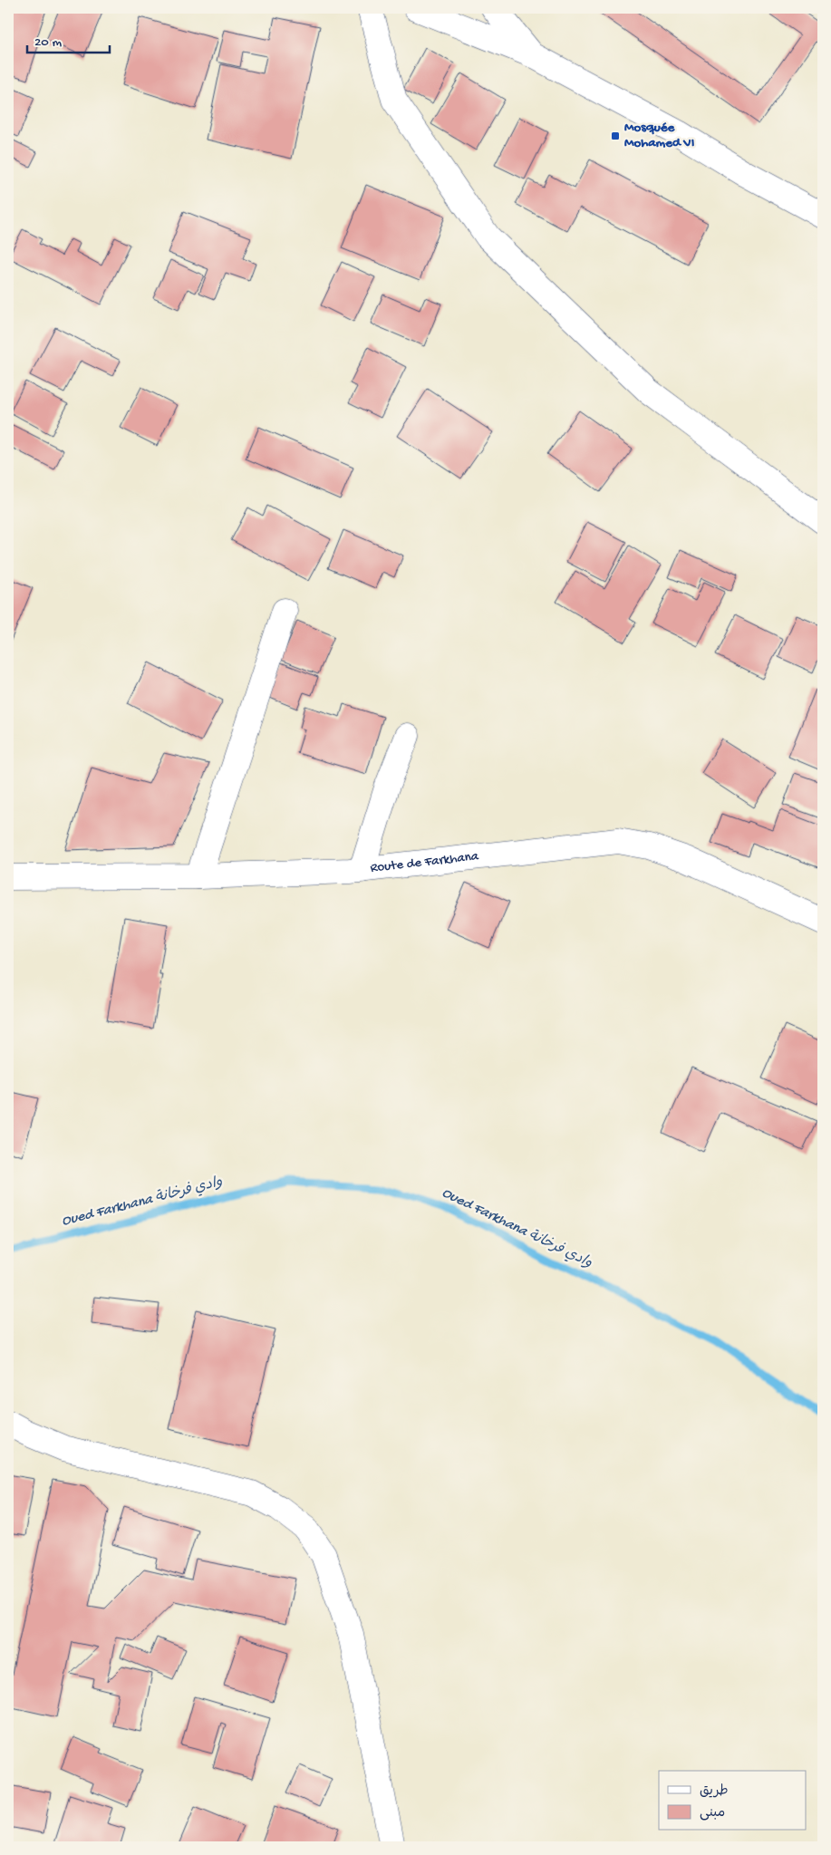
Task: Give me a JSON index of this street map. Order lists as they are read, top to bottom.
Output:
{
  "streets": {
    "street": ["Route de Farkhana"]
  },
  "water": ["Oued Farkhana وادي فرخانة"],
  "places": {
    "transit": ["Mosquée Mohamed VI"]
  },
  "legend": ["طريق", "مبنى"],
  "scale_bar": "20 m"
}
